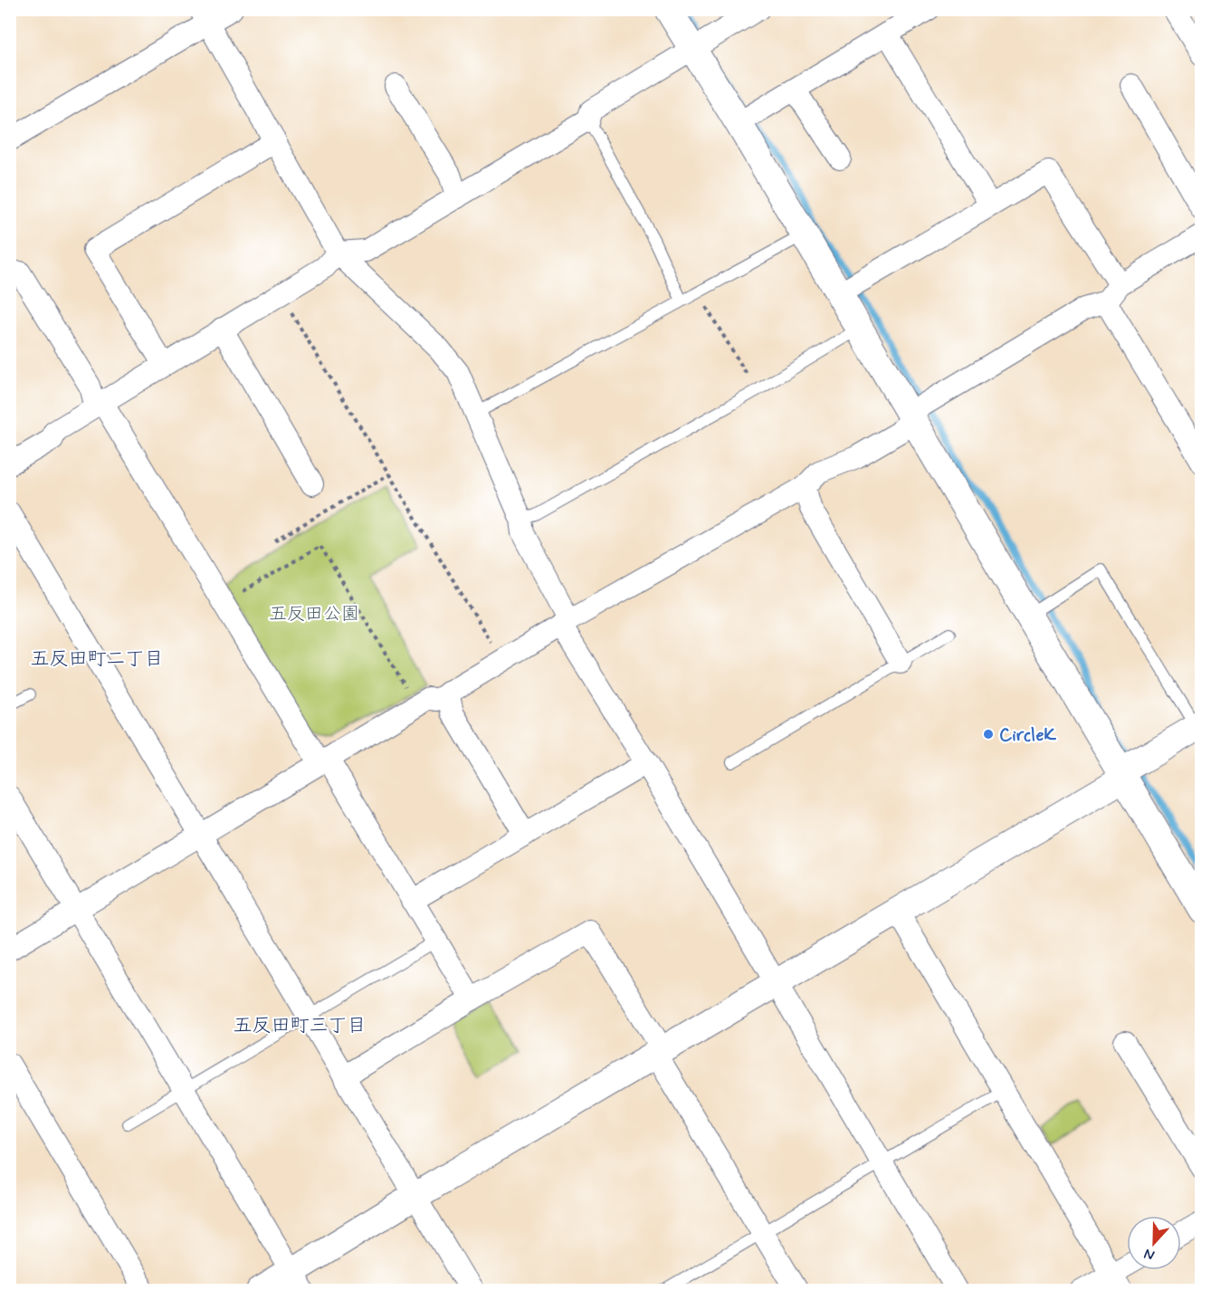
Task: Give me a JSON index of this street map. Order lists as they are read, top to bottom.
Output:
{
  "districts": ["五反田町二丁目", "五反田町三丁目"],
  "parks": ["五反田公園"],
  "places": ["CircleK"],
  "north": "bottom"
}
